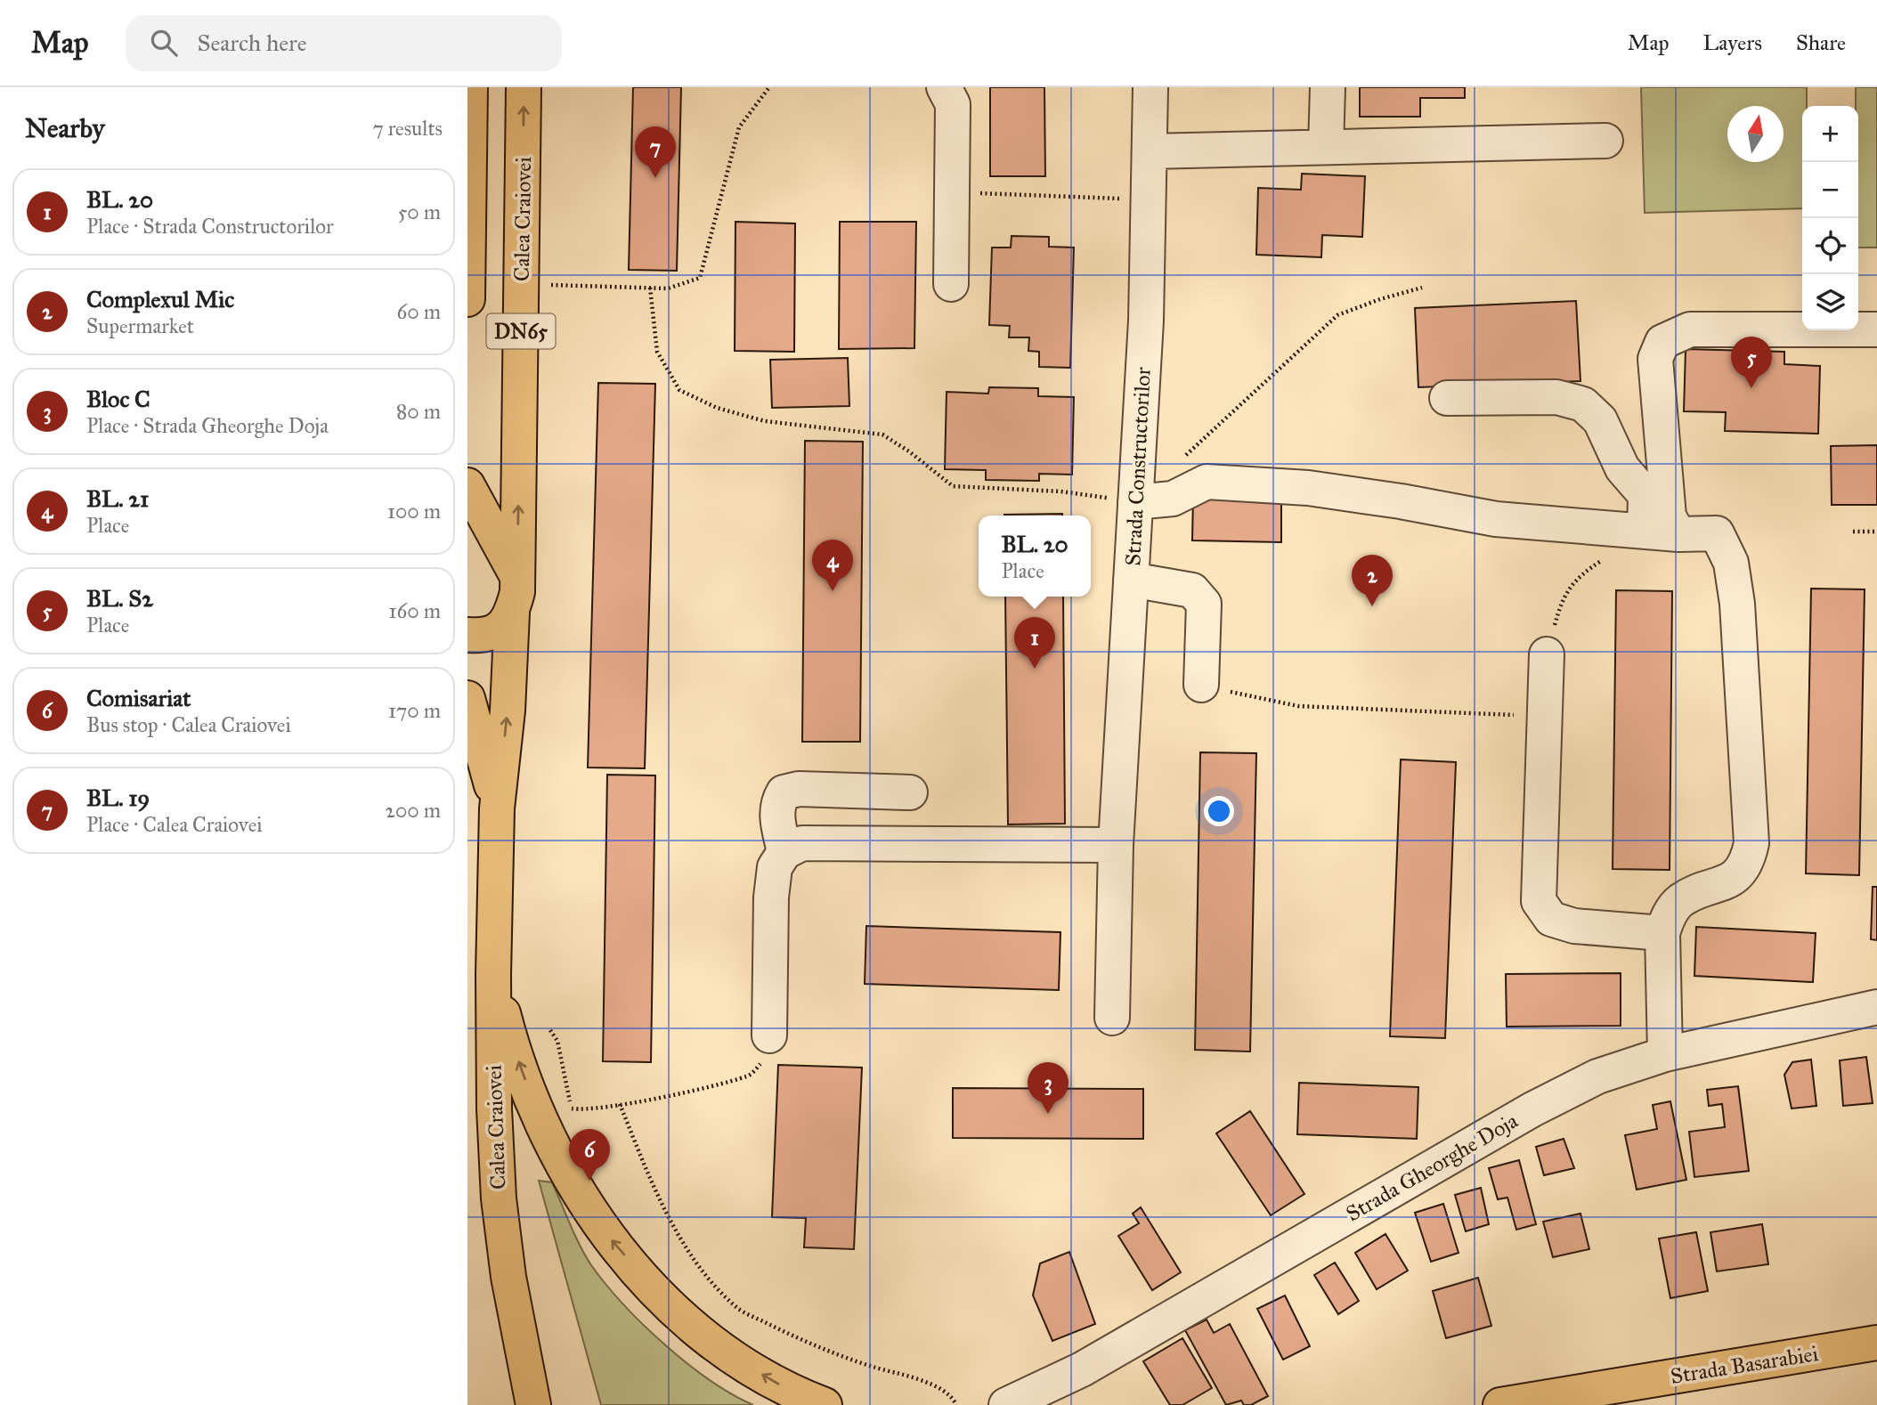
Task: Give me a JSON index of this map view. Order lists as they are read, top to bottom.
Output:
{
  "streets": {
    "main road": ["Calea Craiovei", "DN65", "Strada Basarabiei"],
    "street": ["Strada Constructorilor", "Strada Gheorghe Doja"]
  },
  "north": "top",
  "page": {
    "header": "Map",
    "search": "Search here",
    "nav": ["Map", "Layers", "Share"],
    "heading": ["Nearby", "7 results"],
    "map_buttons": ["+", "−"],
    "pins": [
      "7",
      "5",
      "4",
      "2",
      "1",
      "3",
      "6"
    ],
    "list": [
      {
        "mark": "1",
        "name": "BL. 20",
        "note": "Place · Strada Constructorilor",
        "value": "50 m"
      },
      {
        "mark": "2",
        "name": "Complexul Mic",
        "note": "Supermarket",
        "value": "60 m"
      },
      {
        "mark": "3",
        "name": "Bloc C",
        "note": "Place · Strada Gheorghe Doja",
        "value": "80 m"
      },
      {
        "mark": "4",
        "name": "BL. 21",
        "note": "Place",
        "value": "100 m"
      },
      {
        "mark": "5",
        "name": "BL. S2",
        "note": "Place",
        "value": "160 m"
      },
      {
        "mark": "6",
        "name": "Comisariat",
        "note": "Bus stop · Calea Craiovei",
        "value": "170 m"
      },
      {
        "mark": "7",
        "name": "BL. 19",
        "note": "Place · Calea Craiovei",
        "value": "200 m"
      }
    ],
    "popup": ["BL. 20", "Place"]
  }
}
